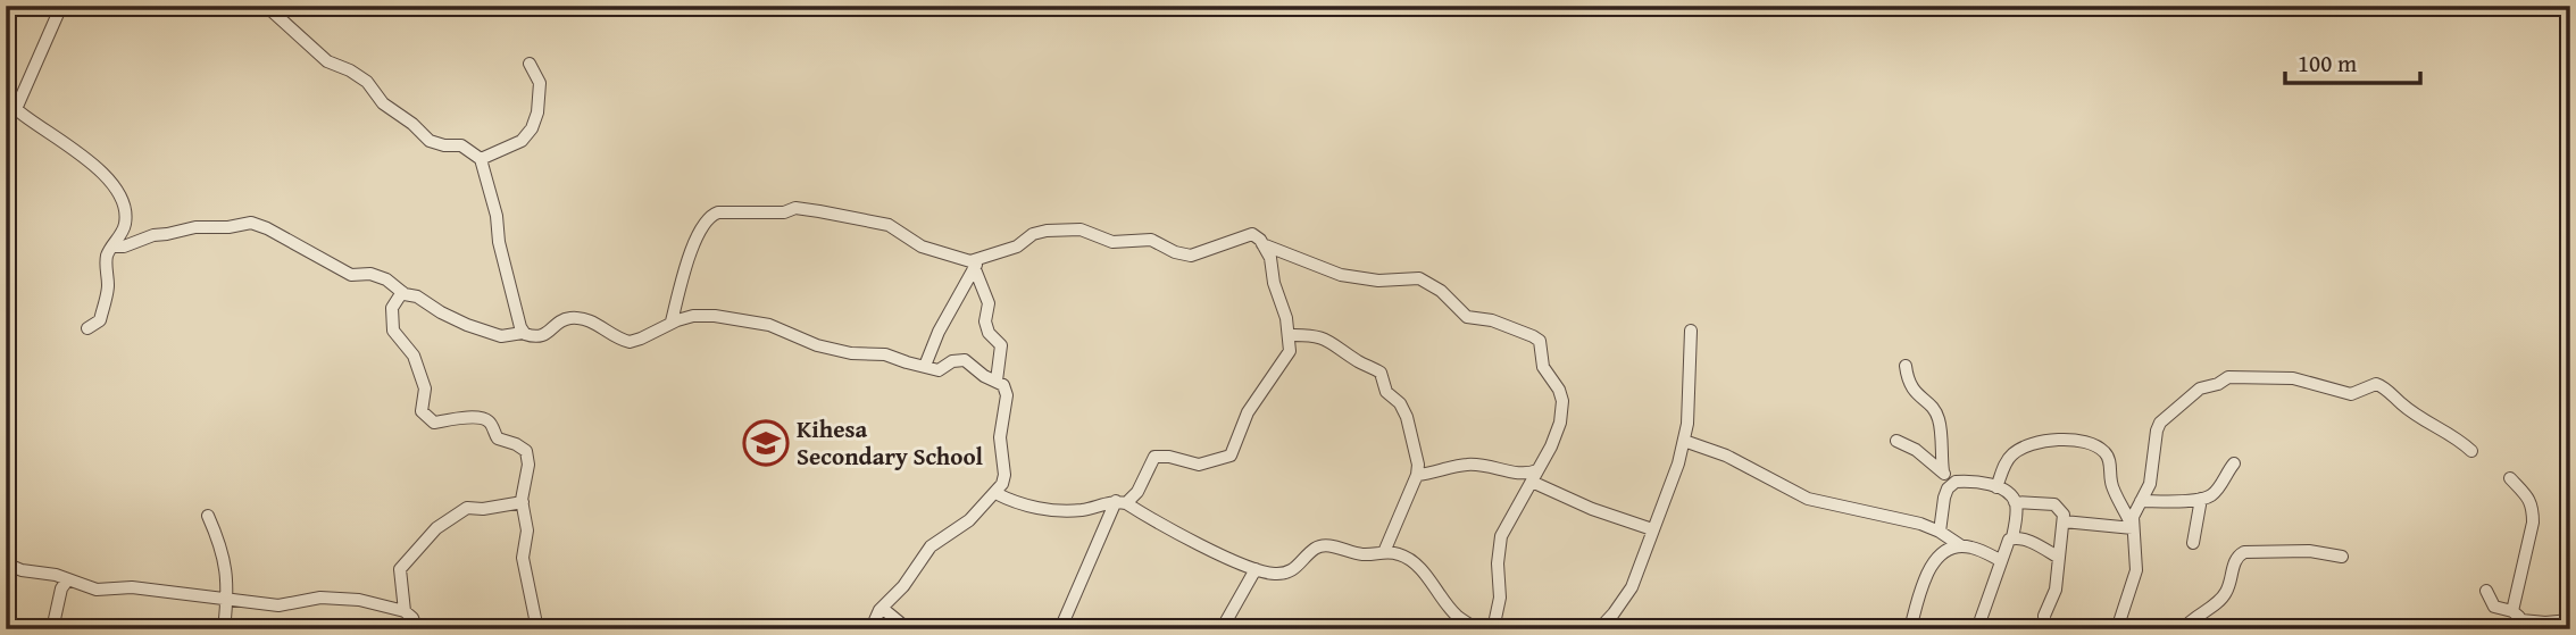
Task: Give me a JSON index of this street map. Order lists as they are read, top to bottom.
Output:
{
  "places": {
    "school or university": ["Kihesa Secondary School"]
  },
  "scale_bar": "100 m"
}
